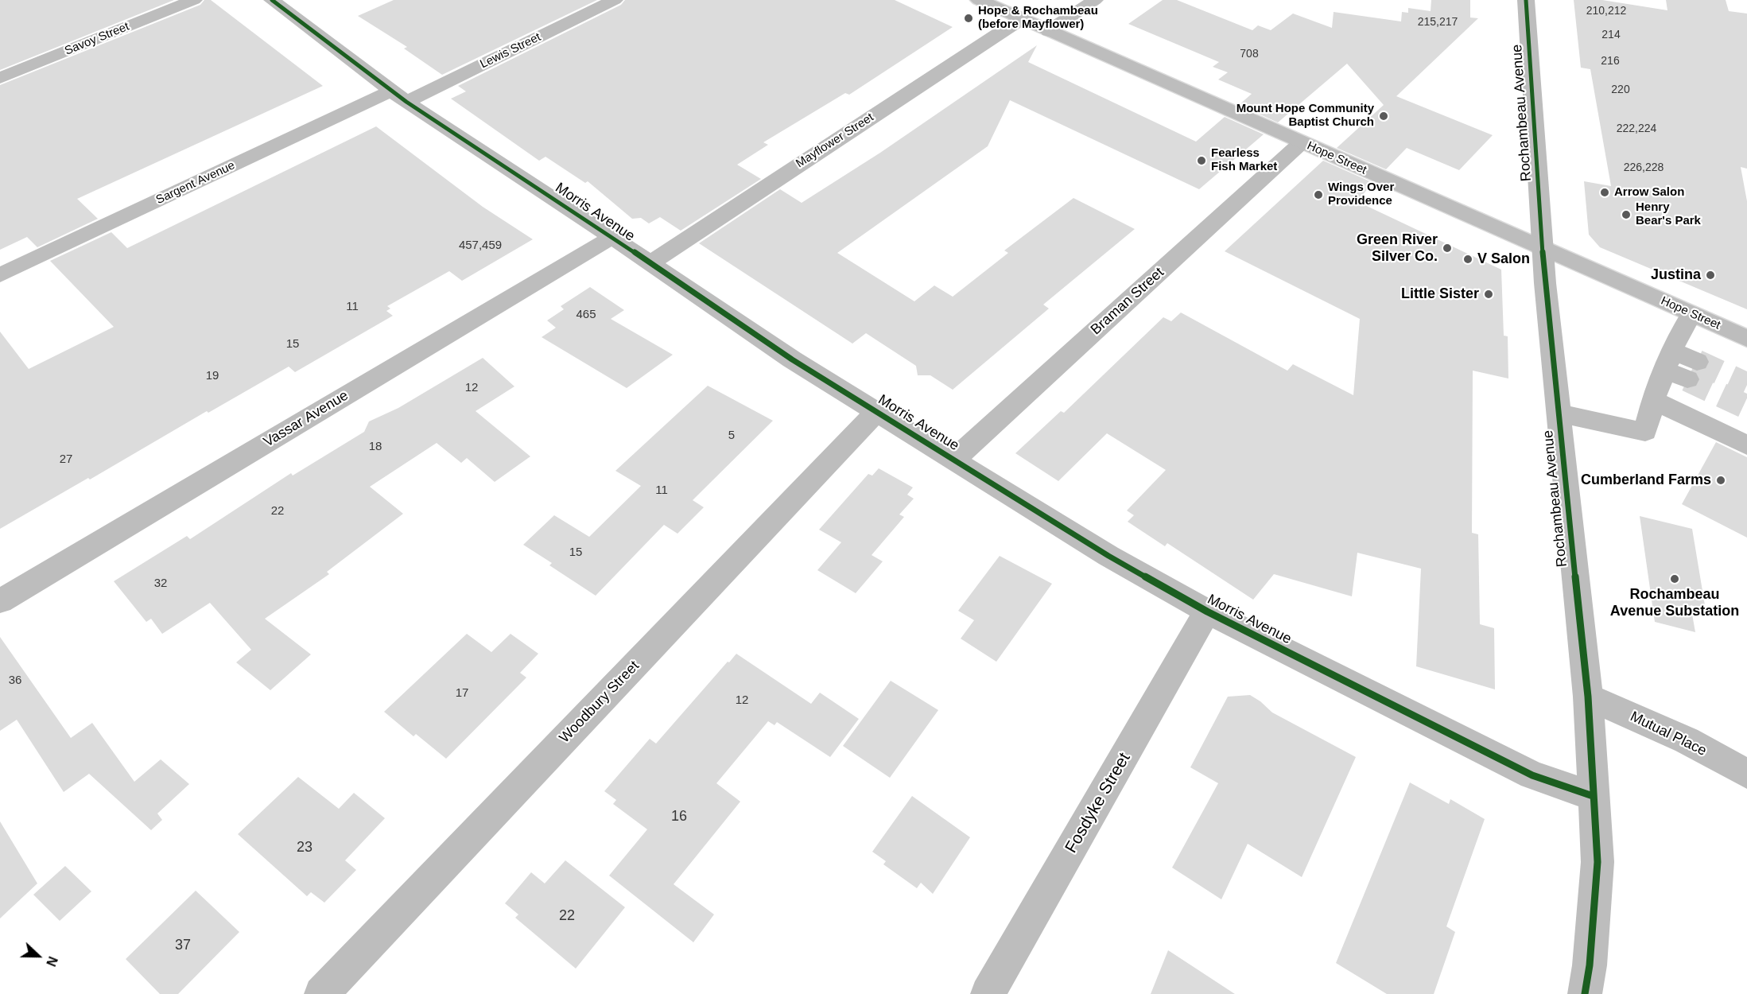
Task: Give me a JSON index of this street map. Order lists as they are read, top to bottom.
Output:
{
  "streets": {
    "street": [
      "Savoy Street",
      "Lewis Street",
      "Rochambeau Avenue",
      "Mayflower Street",
      "Hope Street",
      "Sargent Avenue",
      "Morris Avenue",
      "Braman Street",
      "Vassar Avenue",
      "Woodbury Street",
      "Mutual Place",
      "Fosdyke Street"
    ]
  },
  "crossings": [
    ["Lewis Street", "Sargent Avenue"],
    ["Lewis Street", "Morris Avenue"],
    ["Rochambeau Avenue", "Hope Street"],
    ["Rochambeau Avenue", "Morris Avenue"],
    ["Rochambeau Avenue", "Mutual Place"],
    ["Mayflower Street", "Hope Street"],
    ["Mayflower Street", "Morris Avenue"],
    ["Hope Street", "Braman Street"],
    ["Sargent Avenue", "Morris Avenue"],
    ["Morris Avenue", "Braman Street"],
    ["Morris Avenue", "Vassar Avenue"],
    ["Morris Avenue", "Woodbury Street"],
    ["Morris Avenue", "Fosdyke Street"]
  ],
  "places": [
    "Hope & Rochambeau (before Mayflower)",
    "Mount Hope Community Baptist Church",
    "Fearless Fish Market",
    "Arrow Salon",
    "Wings Over Providence",
    "Henry Bear's Park",
    "Green River Silver Co.",
    "V Salon",
    "Justina",
    "Little Sister",
    "Cumberland Farms",
    "Rochambeau Avenue Substation"
  ],
  "house_numbers": [
    "210,212",
    "215,217",
    "214",
    "708",
    "216",
    "220",
    "222,224",
    "226,228",
    "457,459",
    "11",
    "465",
    "15",
    "19",
    "12",
    "5",
    "18",
    "27",
    "11",
    "22",
    "15",
    "32",
    "36",
    "17",
    "12",
    "16",
    "23",
    "22",
    "37"
  ],
  "north": "right"
}
